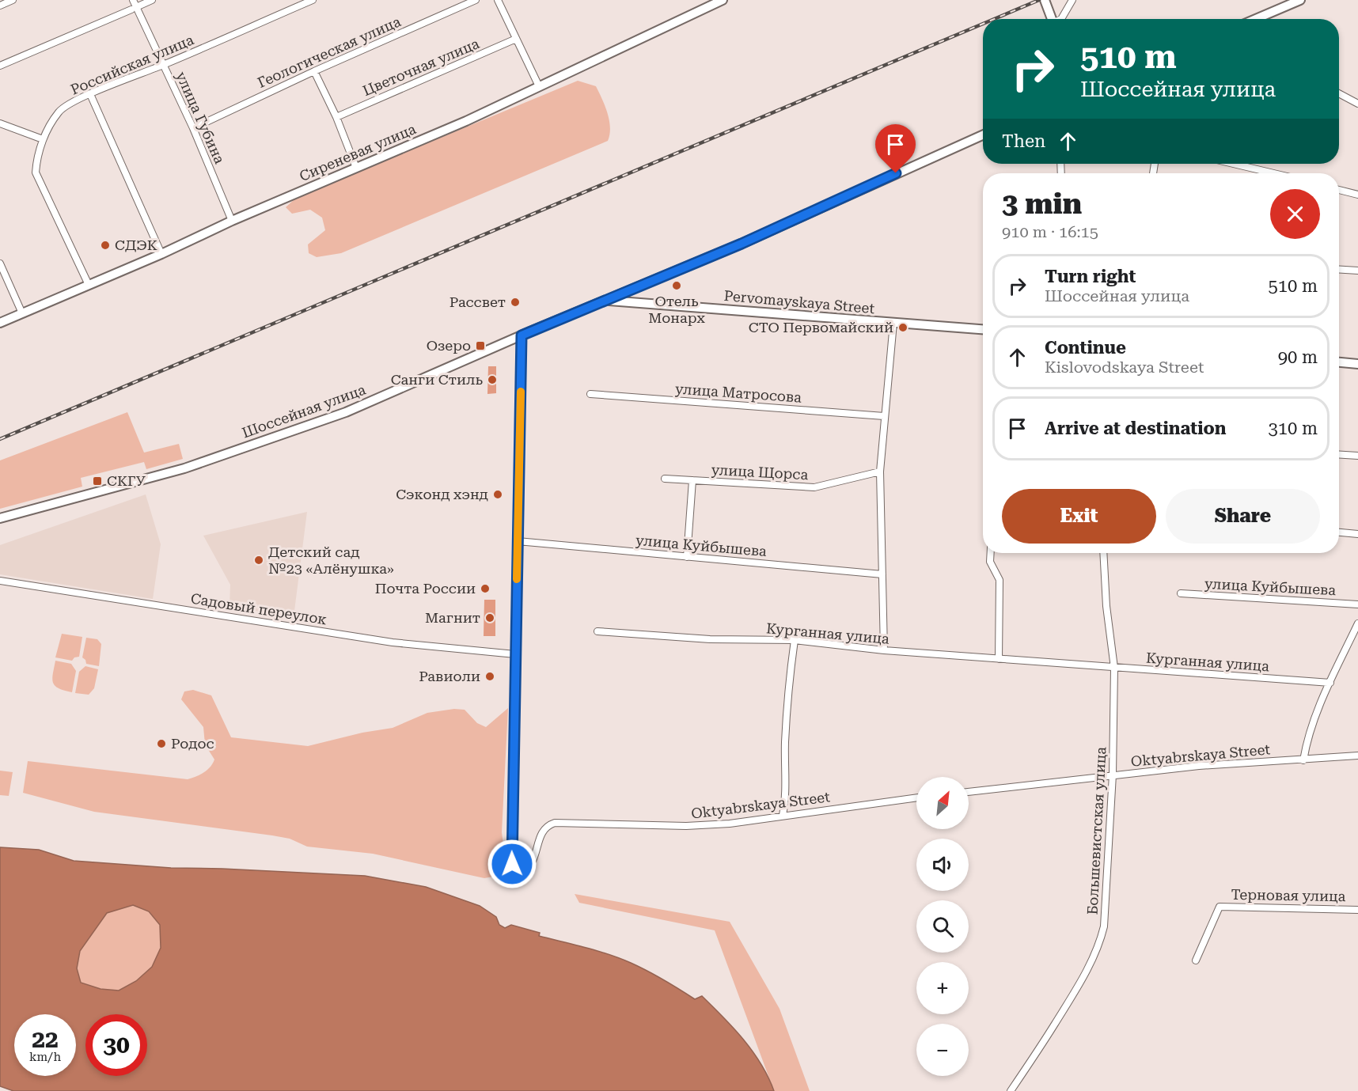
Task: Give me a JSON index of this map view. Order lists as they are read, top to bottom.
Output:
{
  "streets": {
    "street": [
      "Геологическая улица",
      "Российская улица",
      "Цветочная улица",
      "улица Губина",
      "Сиреневая улица",
      "Pervomayskaya Street",
      "улица Матросова",
      "Шоссейная улица",
      "улица Щорса",
      "улица Куйбышева",
      "Садовый переулок",
      "Курганная улица",
      "Oktyabrskaya Street",
      "Большевистская улица",
      "Терновая улица"
    ]
  },
  "crossings": [
    ["Геологическая улица", "улица Губина"],
    ["Российская улица", "улица Губина"],
    ["Российская улица", "Сиреневая улица"],
    ["улица Губина", "Сиреневая улица"],
    ["Pervomayskaya Street", "Шоссейная улица"],
    ["Садовый переулок", "Oktyabrskaya Street"],
    ["Курганная улица", "Большевистская улица"],
    ["Oktyabrskaya Street", "Большевистская улица"]
  ],
  "places": {
    "other": [
      "СДЭК",
      "Отель Монарх",
      "Рассвет",
      "СТО Первомайский",
      "Санги Стиль",
      "Сэконд хэнд",
      "Детский сад №23 «Алёнушка»",
      "Почта России",
      "Магнит",
      "Равиоли",
      "Родос"
    ],
    "transit": ["Озеро", "СКГУ"]
  },
  "north": "top right",
  "page": {
    "turn": ["510 m", "Шоссейная улица"],
    "then": "Then",
    "heading": ["3 min", "910 m · 16:15"],
    "list": [
      {
        "name": "Turn right",
        "note": "Шоссейная улица",
        "value": "510 m"
      },
      {
        "name": "Continue",
        "note": "Kislovodskaya Street",
        "value": "90 m"
      },
      {
        "name": "Arrive at destination",
        "value": "310 m"
      }
    ],
    "buttons": ["Exit", "Share"],
    "map_buttons": ["+", "−"],
    "speed": "22 km/h",
    "limit": "30"
  }
}
